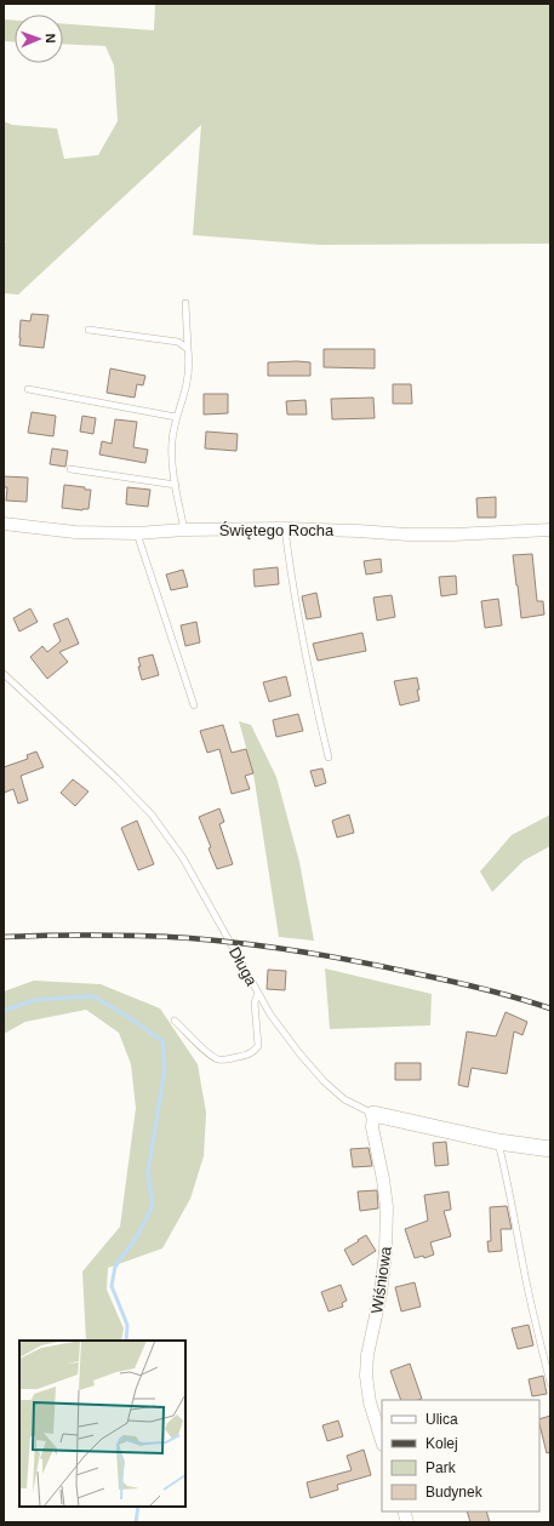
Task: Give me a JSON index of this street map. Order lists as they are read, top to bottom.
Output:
{
  "streets": {
    "street": ["Świętego Rocha", "Długa", "Wiśniowa"]
  },
  "crossings": [
    ["Długa", "Wiśniowa"]
  ],
  "legend": [
    "Ulica",
    "Kolej",
    "Park",
    "Budynek"
  ],
  "north": "right"
}
